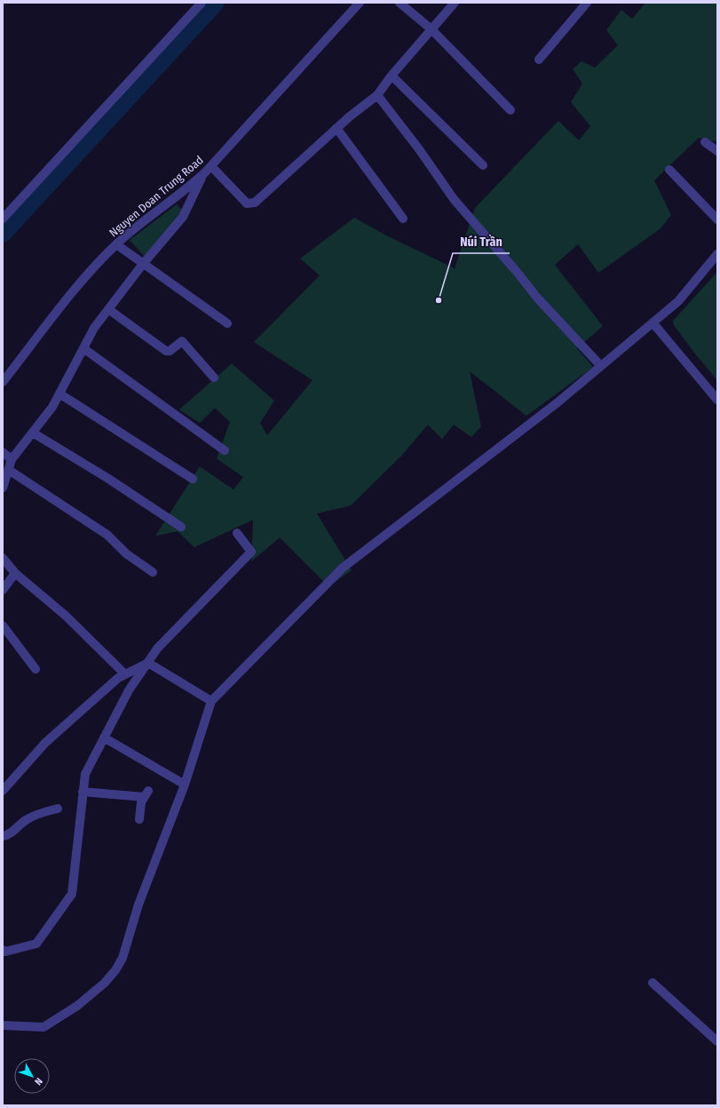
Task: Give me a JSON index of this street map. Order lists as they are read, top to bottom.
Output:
{
  "streets": {
    "street": ["Nguyen Doan Trung Road"]
  },
  "places": ["Núi Trần"],
  "north": "bottom right"
}
